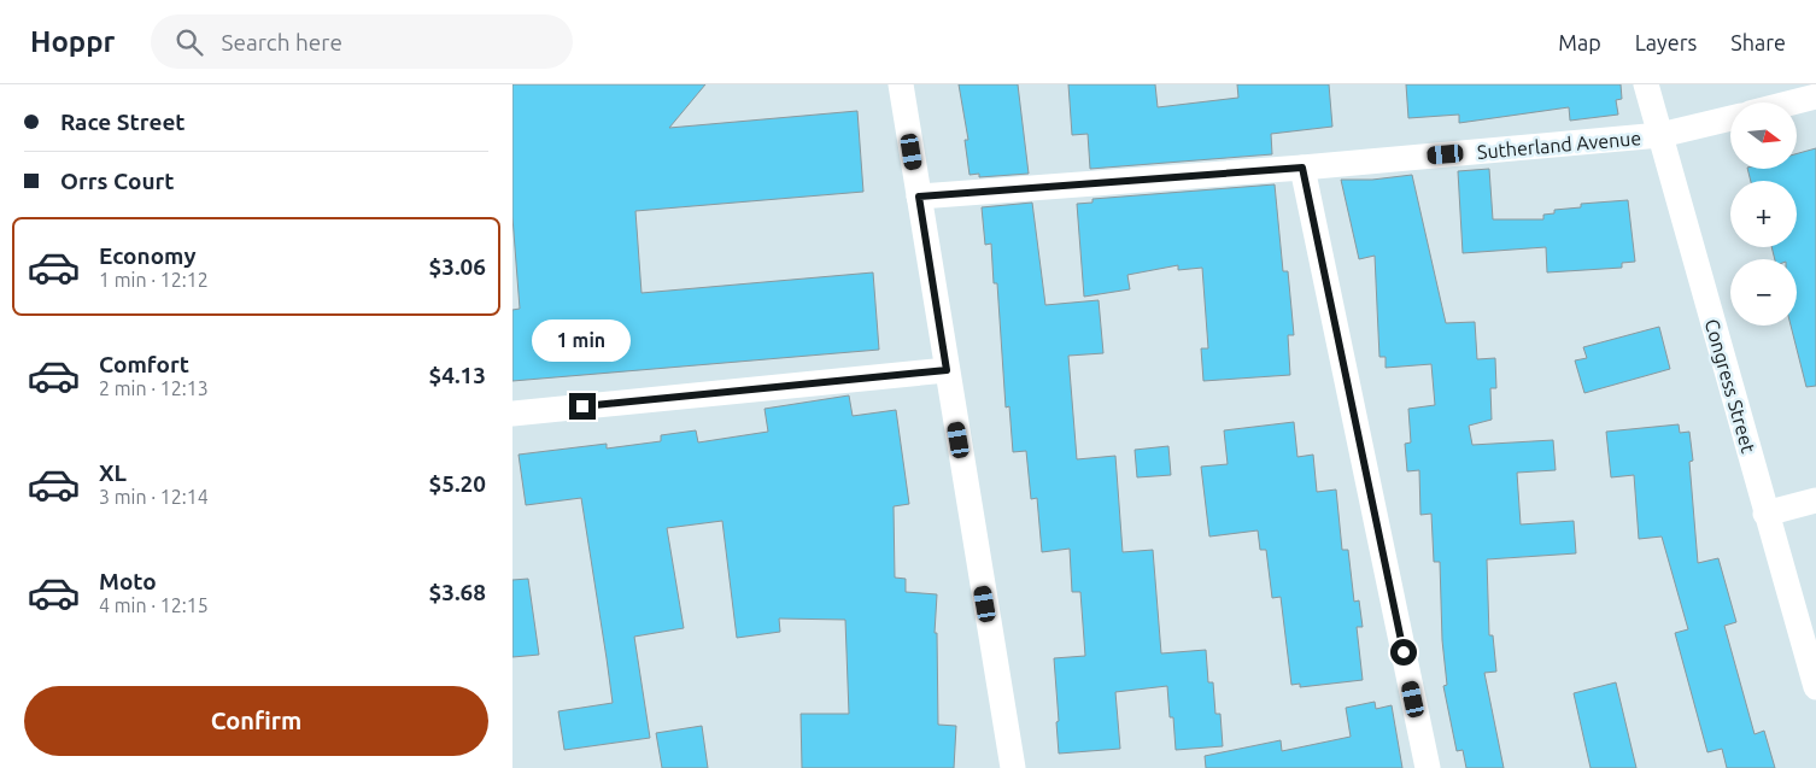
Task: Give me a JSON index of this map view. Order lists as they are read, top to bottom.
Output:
{
  "streets": {
    "street": ["Sutherland Avenue", "Congress Street"]
  },
  "crossings": [
    ["Sutherland Avenue", "Congress Street"]
  ],
  "north": "right",
  "page": {
    "header": "Hoppr",
    "search": "Search here",
    "nav": ["Map", "Layers", "Share"],
    "banner": ["Race Street", "Orrs Court"],
    "map_buttons": ["+", "−"],
    "list": [
      {
        "name": "Economy",
        "note": "1 min · 12:12",
        "value": "$3.06"
      },
      {
        "name": "Comfort",
        "note": "2 min · 12:13",
        "value": "$4.13"
      },
      {
        "name": "XL",
        "note": "3 min · 12:14",
        "value": "$5.20"
      },
      {
        "name": "Moto",
        "note": "4 min · 12:15",
        "value": "$3.68"
      }
    ],
    "bubble": "1 min",
    "buttons": "Confirm"
  }
}
